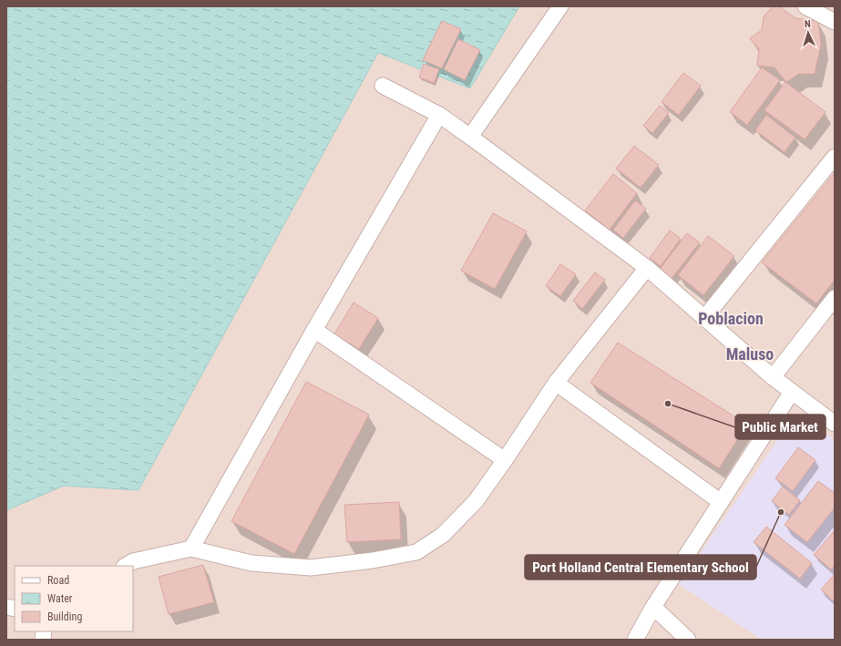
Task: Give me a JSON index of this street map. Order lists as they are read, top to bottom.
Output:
{
  "districts": ["Poblacion", "Maluso"],
  "places": ["Public Market", "Port Holland Central Elementary School"],
  "legend": ["Road", "Water", "Building"],
  "north": "top"
}
